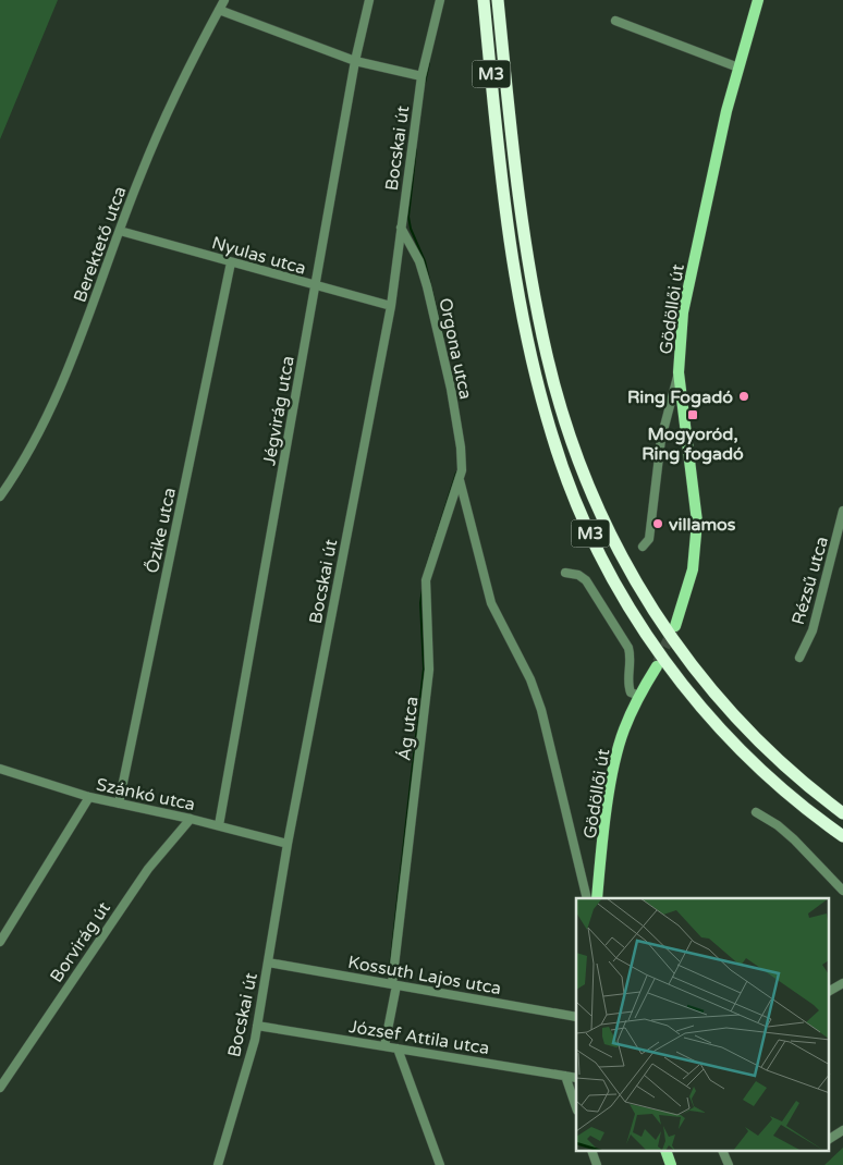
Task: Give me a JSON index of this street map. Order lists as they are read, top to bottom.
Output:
{
  "streets": {
    "highway": ["M3"],
    "main road": ["Gödöllői út"],
    "street": [
      "Bocskai út",
      "Berektető utca",
      "Nyulas utca",
      "Orgona utca",
      "Jégvirág utca",
      "Őzike utca",
      "Rézsű utca",
      "Ág utca",
      "Szánkó utca",
      "Borvirág út",
      "Kossuth Lajos utca",
      "József Attila utca"
    ]
  },
  "crossings": [
    ["Bocskai út", "Nyulas utca"],
    ["Bocskai út", "Orgona utca"],
    ["Bocskai út", "Szánkó utca"],
    ["Bocskai út", "Kossuth Lajos utca"],
    ["Bocskai út", "József Attila utca"],
    ["Berektető utca", "Nyulas utca"],
    ["Nyulas utca", "Jégvirág utca"],
    ["Nyulas utca", "Őzike utca"],
    ["Orgona utca", "Ág utca"],
    ["Jégvirág utca", "Szánkó utca"],
    ["Őzike utca", "Szánkó utca"],
    ["Ág utca", "Kossuth Lajos utca"],
    ["Ág utca", "József Attila utca"],
    ["Szánkó utca", "Borvirág út"]
  ],
  "places": {
    "other": ["Ring Fogadó", "villamos"],
    "transit": ["Mogyoród, Ring fogadó"]
  }
}
